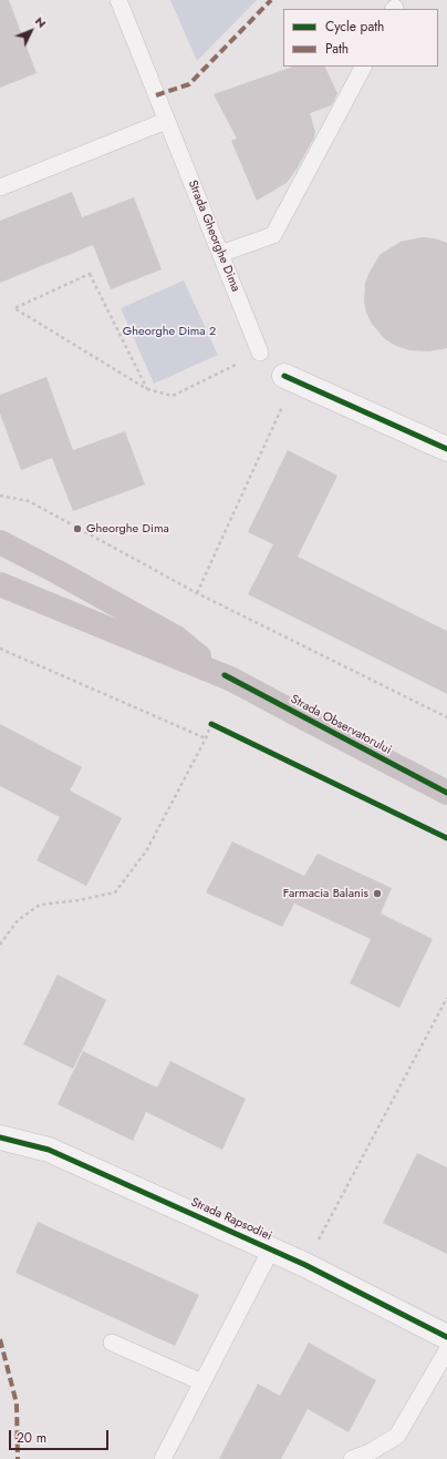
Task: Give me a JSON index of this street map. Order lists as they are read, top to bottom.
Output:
{
  "streets": {
    "main road": ["Strada Observatorului"],
    "street": ["Strada Rapsodiei"],
    "lane": ["Strada Gheorghe Dima"]
  },
  "parks": ["Gheorghe Dima 2"],
  "places": ["Gheorghe Dima", "Farmacia Balanis"],
  "legend": ["Cycle path", "Path"],
  "scale_bar": "20 m",
  "north": "top right"
}
